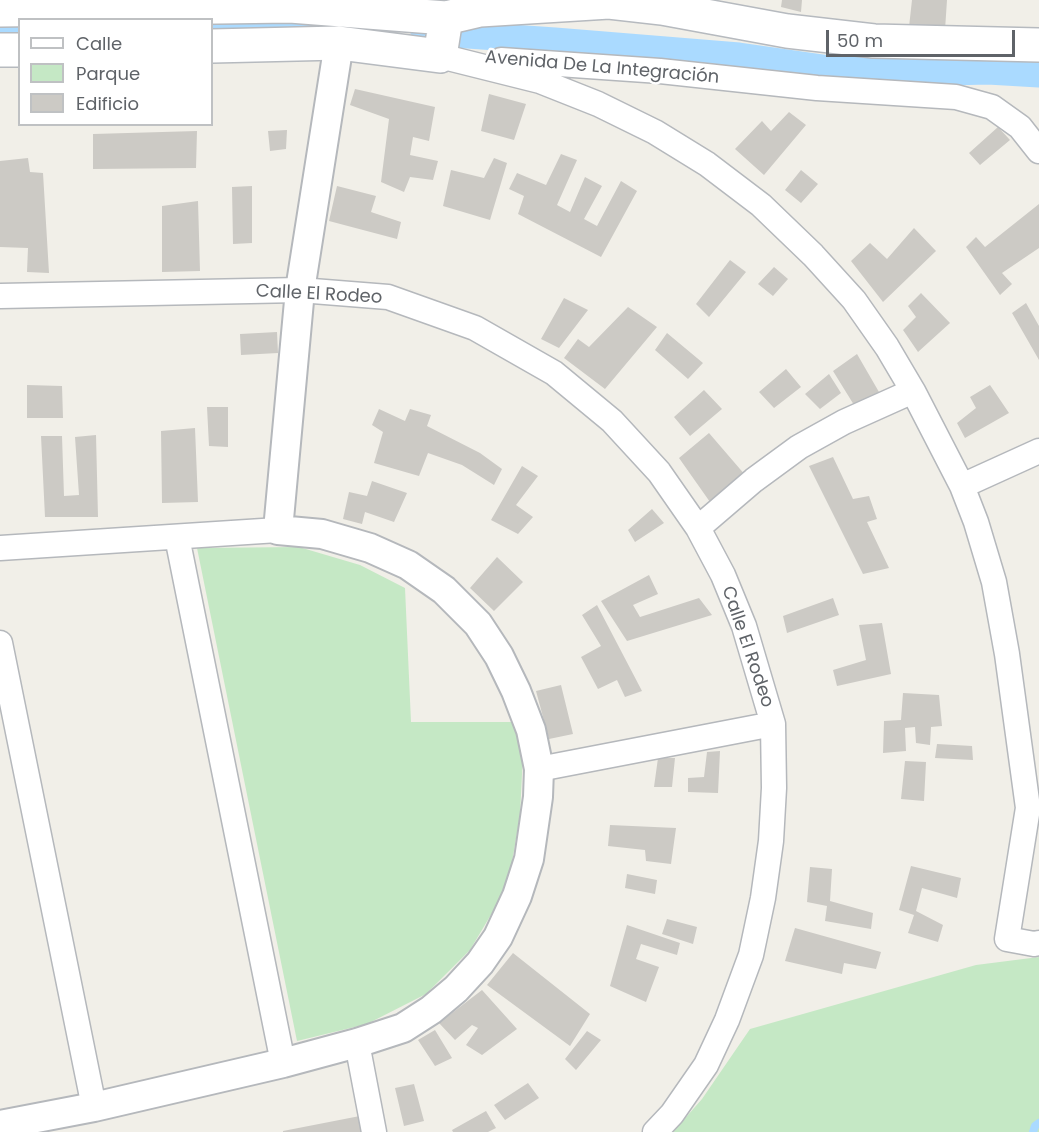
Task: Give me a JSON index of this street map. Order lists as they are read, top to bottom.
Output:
{
  "streets": {
    "main road": ["Avenida De La Integración"],
    "street": ["Calle El Rodeo"]
  },
  "legend": ["Calle", "Parque", "Edificio"],
  "scale_bar": "50 m"
}
